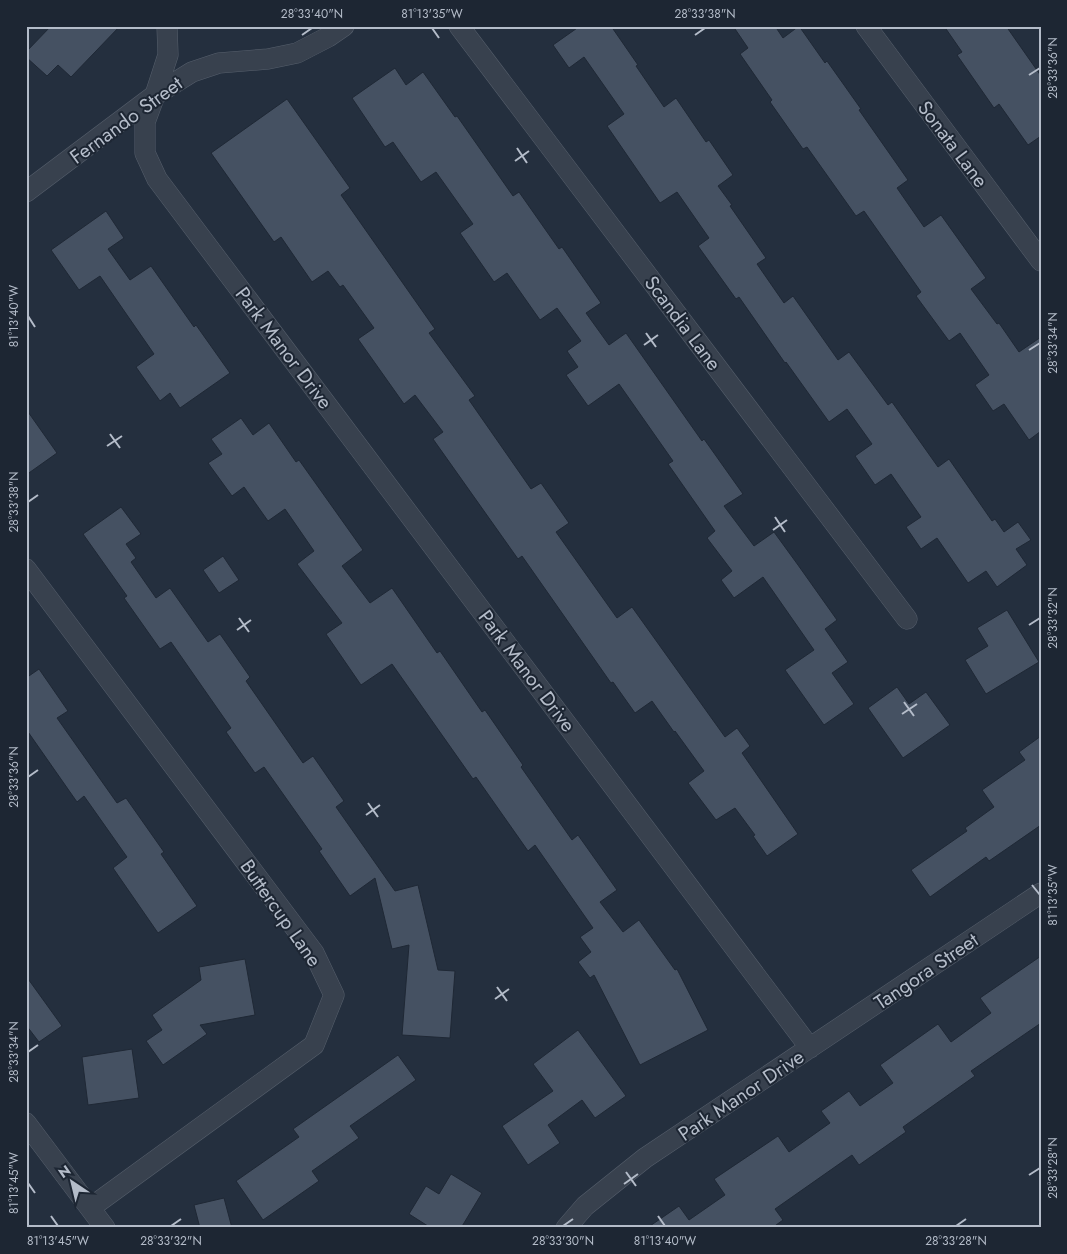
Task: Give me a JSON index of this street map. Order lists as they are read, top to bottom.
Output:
{
  "streets": {
    "street": [
      "Fernando Street",
      "Sonata Lane",
      "Scandia Lane",
      "Park Manor Drive",
      "Buttercup Lane",
      "Tangora Street"
    ]
  },
  "crossings": [
    ["Fernando Street", "Park Manor Drive"],
    ["Park Manor Drive", "Tangora Street"]
  ],
  "north": "top left",
  "coordinates": [
    "28°33'40\"N",
    "81°13'35\"W",
    "28°33'38\"N",
    "28°33'36\"N",
    "81°13'40\"W",
    "28°33'34\"N",
    "28°33'32\"N",
    "28°33'28\"N",
    "81°13'45\"W",
    "28°33'30\"N"
  ]
}
